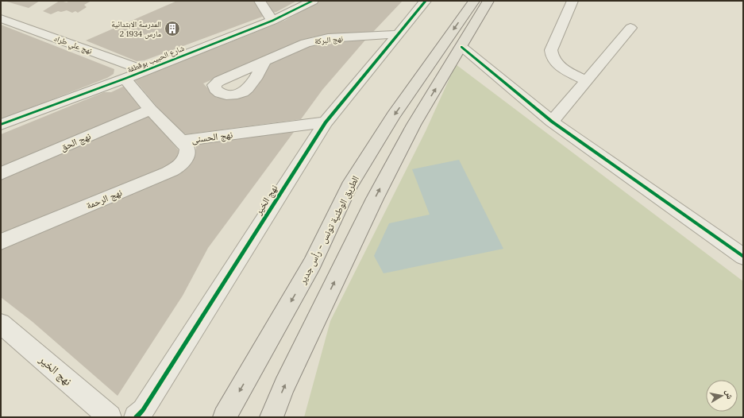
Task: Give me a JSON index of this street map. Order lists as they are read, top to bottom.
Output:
{
  "streets": {
    "main road": ["الطريق الوطنية تونس - رأس جدير"],
    "street": [
      "نهج البركة",
      "نهج علي طراد",
      "شارع الحبيب بوقطفة",
      "نهج الحسنى",
      "نهج الحق",
      "نهج الرحمة",
      "نهج الخير"
    ]
  },
  "crossings": [
    ["نهج البركة", "نهج الخير"],
    ["نهج علي طراد", "شارع الحبيب بوقطفة"],
    ["شارع الحبيب بوقطفة", "نهج الحسنى"],
    ["نهج الحسنى", "نهج الحق"],
    ["نهج الحسنى", "نهج الرحمة"],
    ["نهج الحسنى", "نهج الخير"]
  ],
  "places": {
    "building": ["المدرسة الابتدائية 2 مارس 1934"]
  },
  "north": "right"
}
